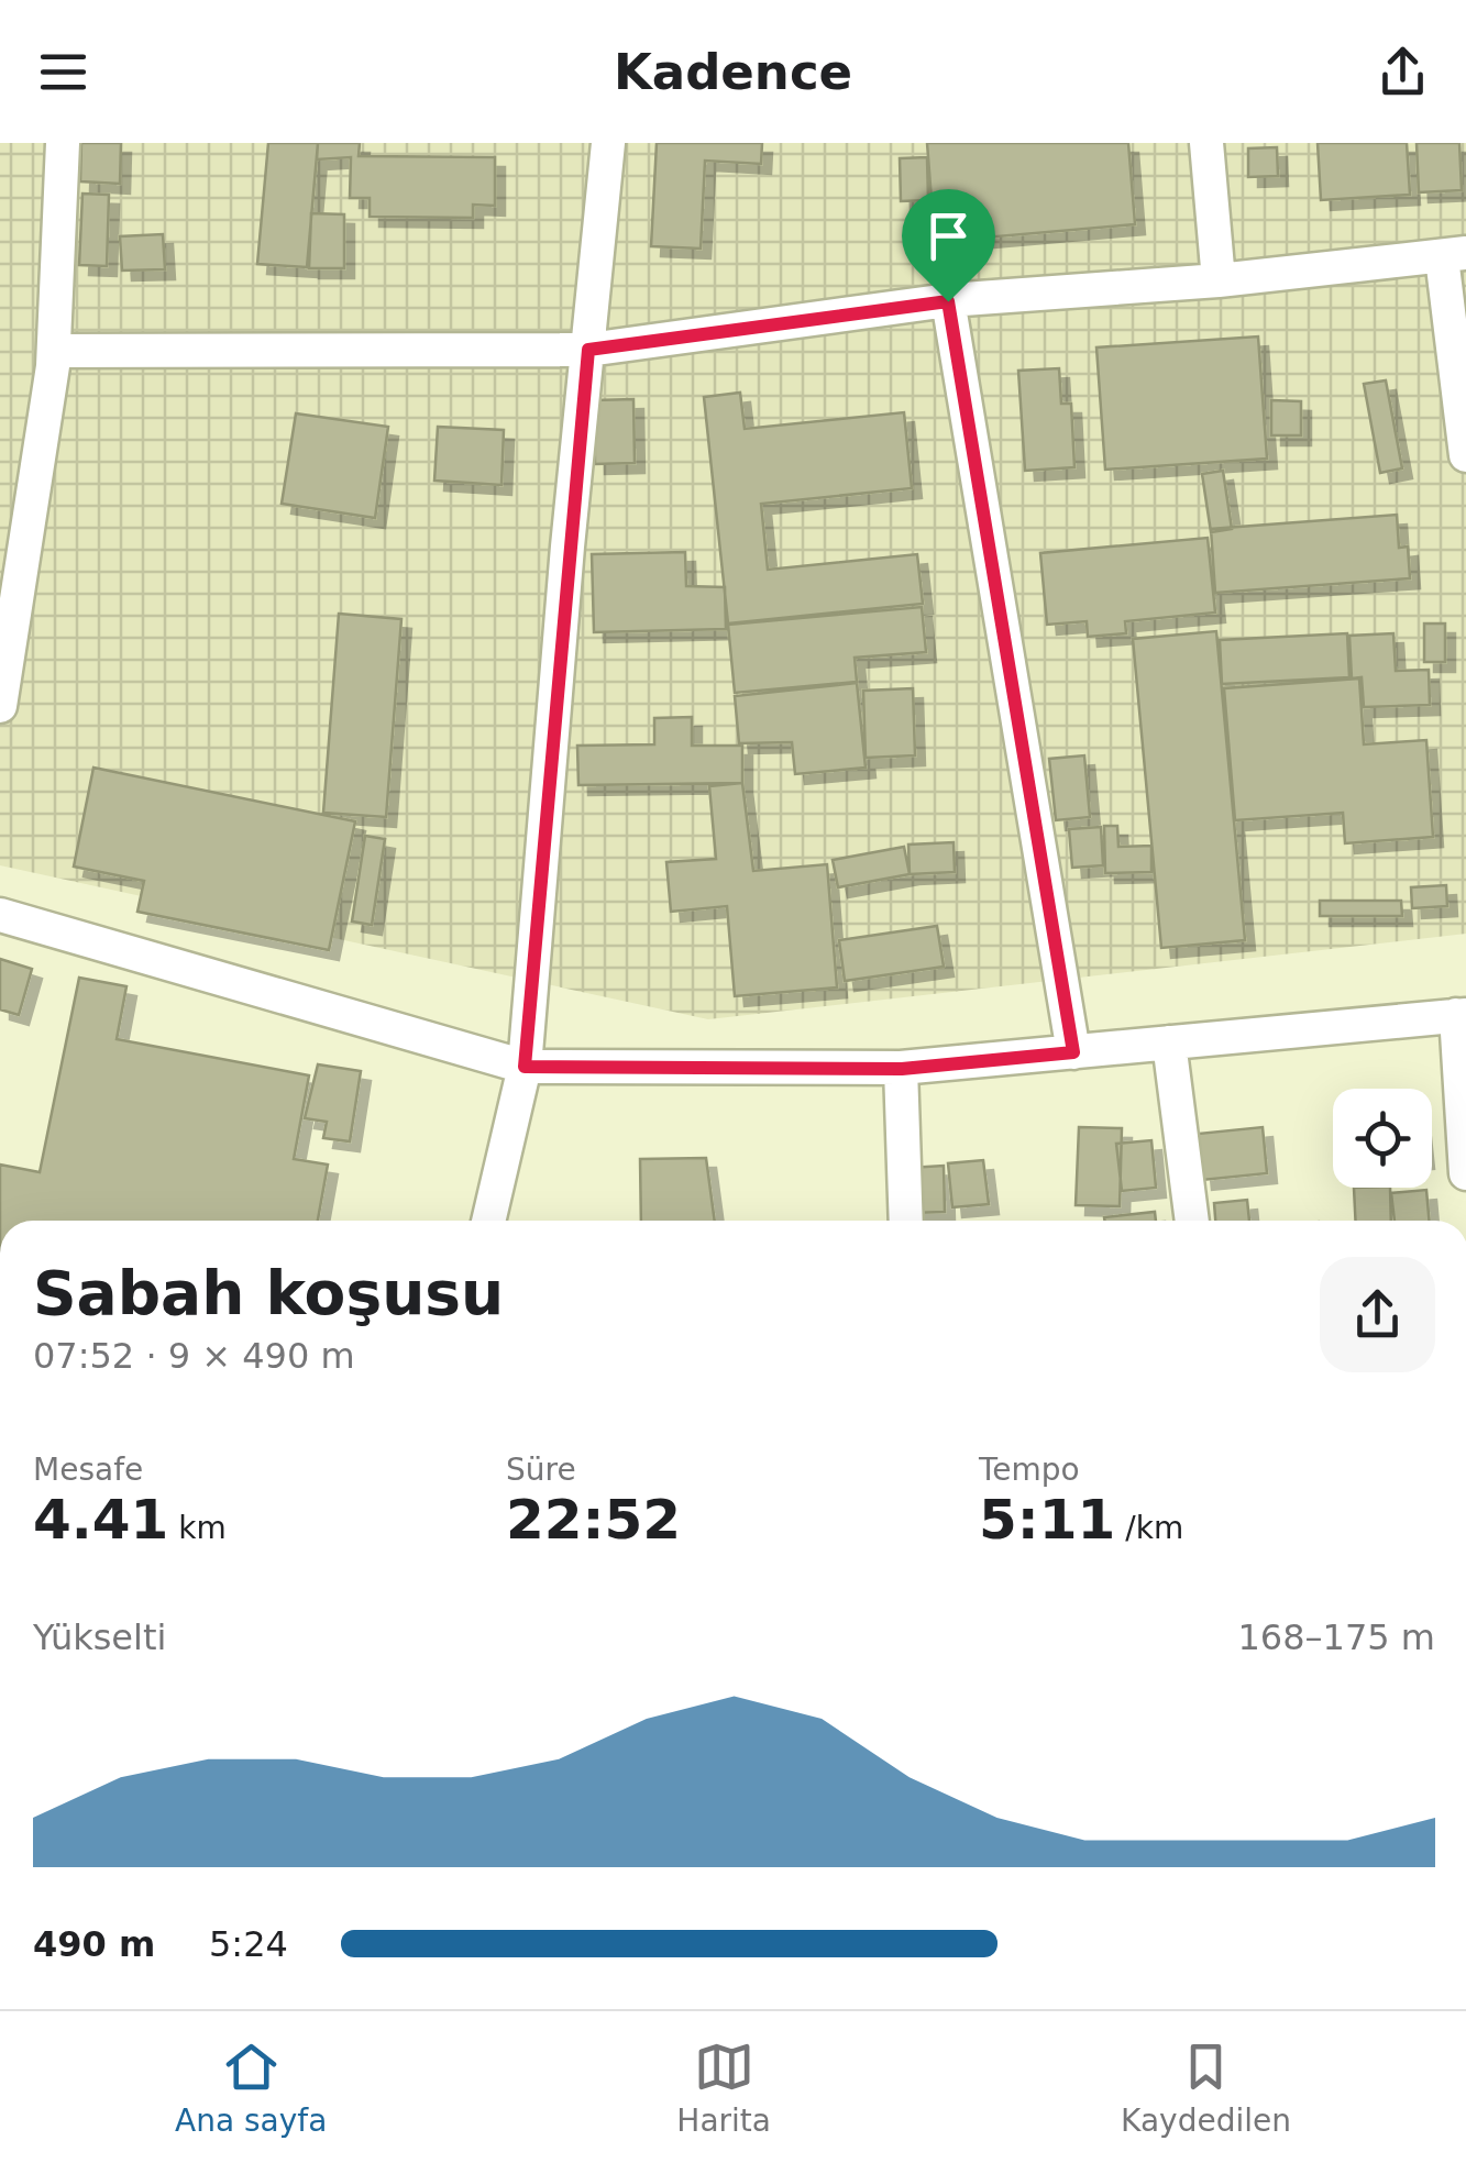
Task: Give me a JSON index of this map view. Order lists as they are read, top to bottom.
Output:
{
  "page": {
    "header": "Kadence",
    "heading": ["Sabah koşusu", "07:52 · 9 × 490 m"],
    "stats": [
      ["Mesafe", "4.41 km"],
      ["Süre", "22:52"],
      ["Tempo", "5:11 /km"]
    ],
    "chart": ["Yükselti", "168–175 m"],
    "list": [
      {
        "name": "490 m",
        "note": "5:24"
      }
    ],
    "tabs": ["Ana sayfa", "Harita", "Kaydedilen"]
  }
}
